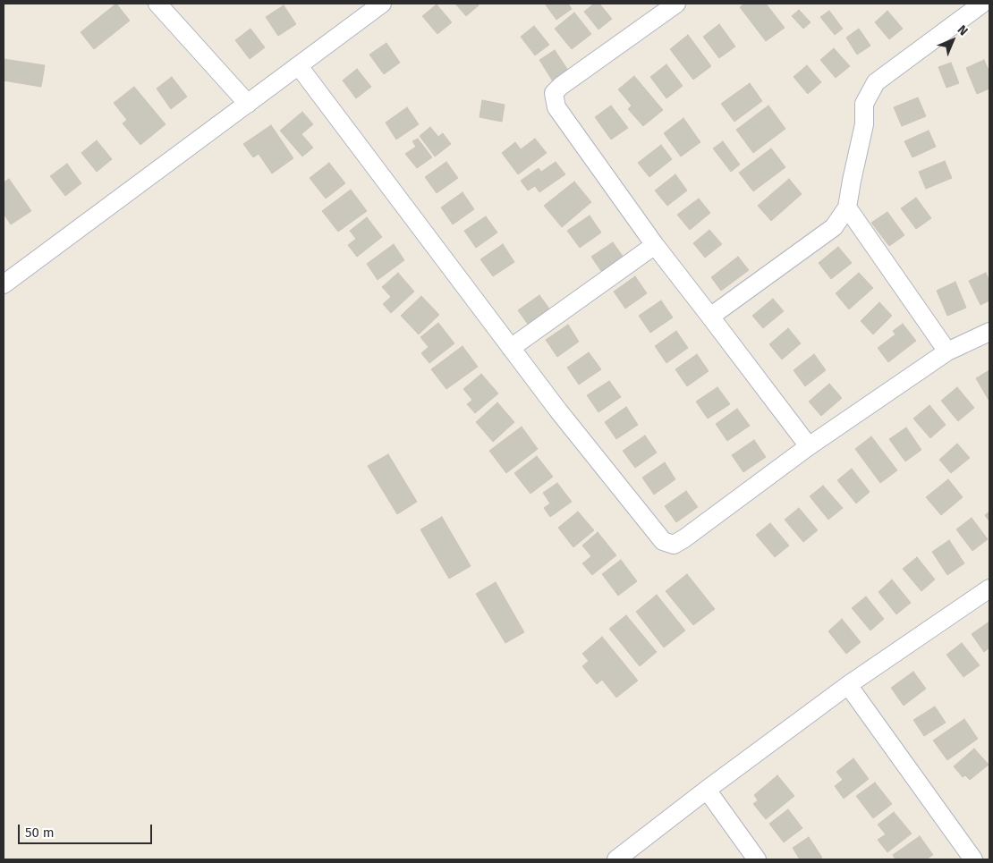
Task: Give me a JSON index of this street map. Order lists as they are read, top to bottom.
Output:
{
  "scale_bar": "50 m",
  "north": "top right"
}
